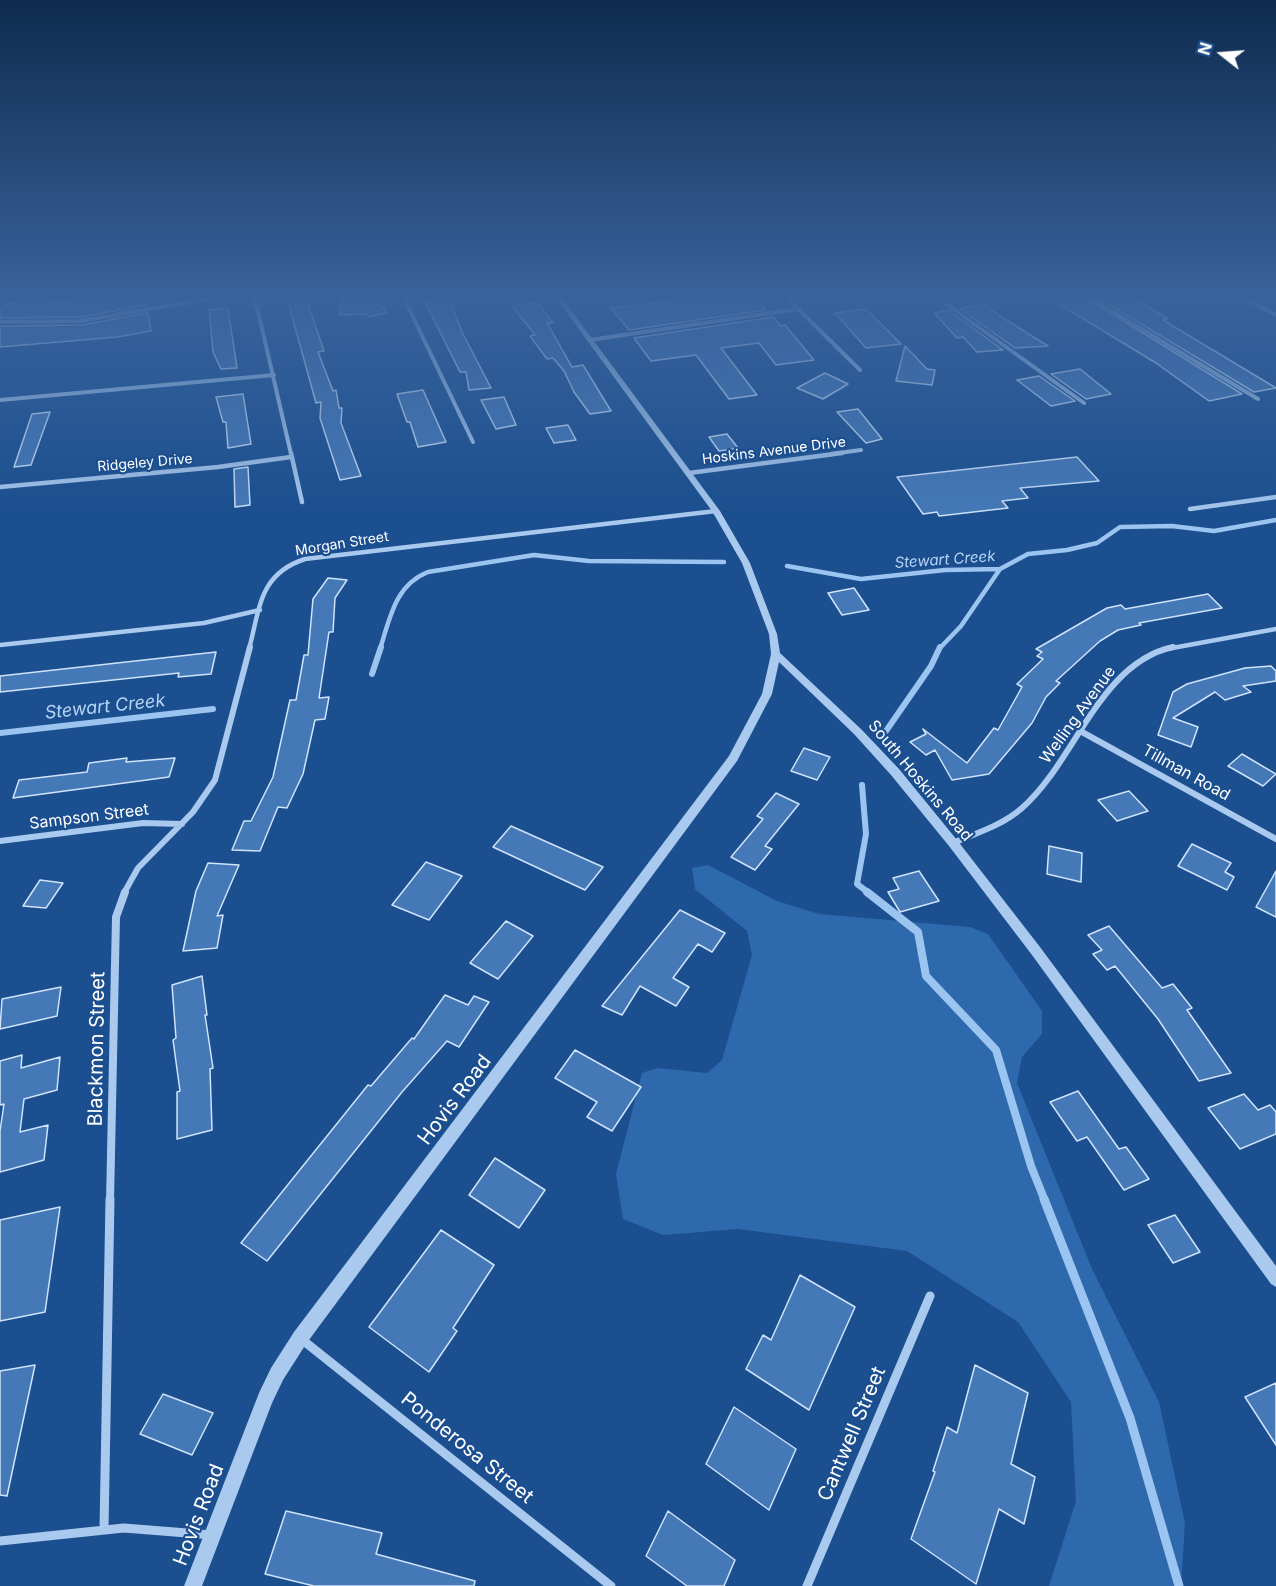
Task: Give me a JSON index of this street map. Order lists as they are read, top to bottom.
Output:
{
  "streets": {
    "street": [
      "Hoskins Avenue Drive",
      "Ridgeley Drive",
      "Morgan Street",
      "Welling Avenue",
      "Tillman Road",
      "South Hoskins Road",
      "Sampson Street",
      "Blackmon Street",
      "Hovis Road",
      "Cantwell Street",
      "Ponderosa Street"
    ]
  },
  "crossings": [
    ["Morgan Street", "Blackmon Street"],
    ["Welling Avenue", "Tillman Road"],
    ["Welling Avenue", "South Hoskins Road"],
    ["South Hoskins Road", "Hovis Road"],
    ["Sampson Street", "Blackmon Street"],
    ["Hovis Road", "Ponderosa Street"]
  ],
  "water": ["Stewart Creek"],
  "north": "left"
}
